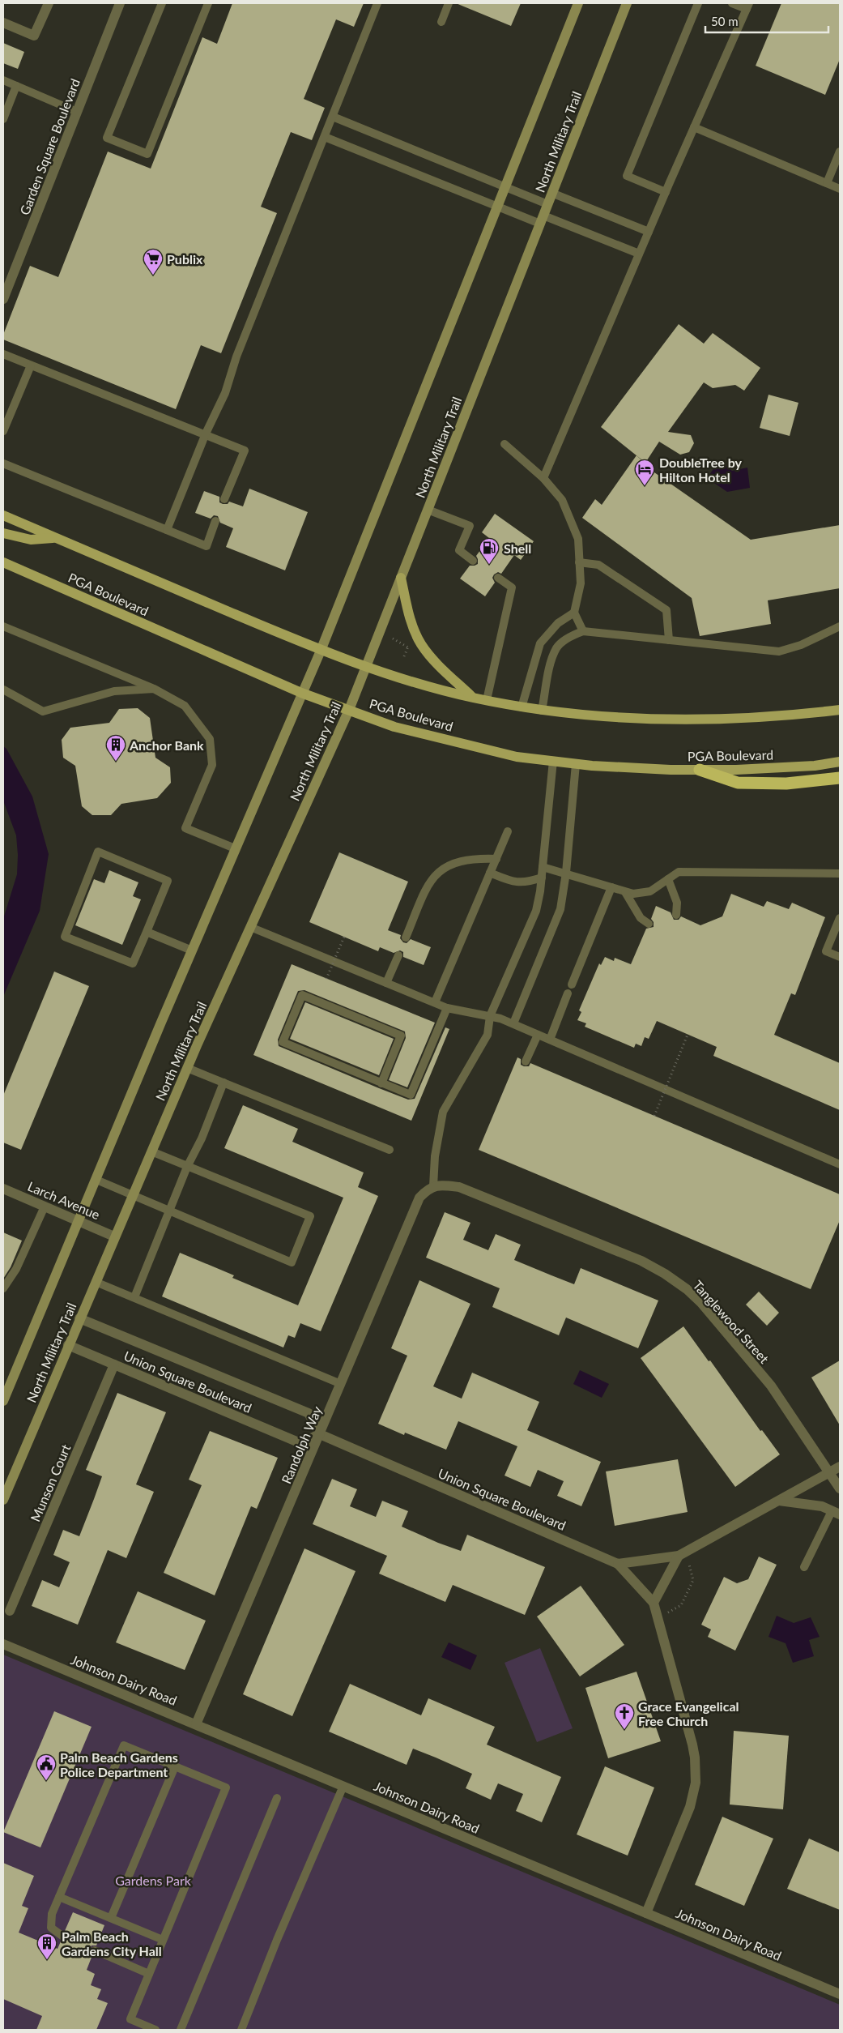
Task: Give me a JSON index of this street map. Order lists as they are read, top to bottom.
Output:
{
  "streets": {
    "main road": ["North Military Trail", "PGA Boulevard"],
    "street": [
      "Garden Square Boulevard",
      "Larch Avenue",
      "Tanglewood Street",
      "Union Square Boulevard",
      "Randolph Way",
      "Munson Court",
      "Johnson Dairy Road"
    ]
  },
  "crossings": [
    ["North Military Trail", "PGA Boulevard"],
    ["North Military Trail", "Larch Avenue"],
    ["North Military Trail", "Union Square Boulevard"],
    ["Tanglewood Street", "Randolph Way"],
    ["Union Square Boulevard", "Randolph Way"],
    ["Union Square Boulevard", "Munson Court"],
    ["Randolph Way", "Johnson Dairy Road"]
  ],
  "parks": ["Gardens Park"],
  "places": {
    "supermarket": ["Publix"],
    "hotel": ["DoubleTree by Hilton Hotel"],
    "fuel station": ["Shell"],
    "building": ["Anchor Bank", "Palm Beach Gardens City Hall"],
    "church": ["Grace Evangelical Free Church"],
    "public building": ["Palm Beach Gardens Police Department"]
  },
  "scale_bar": "50 m"
}
